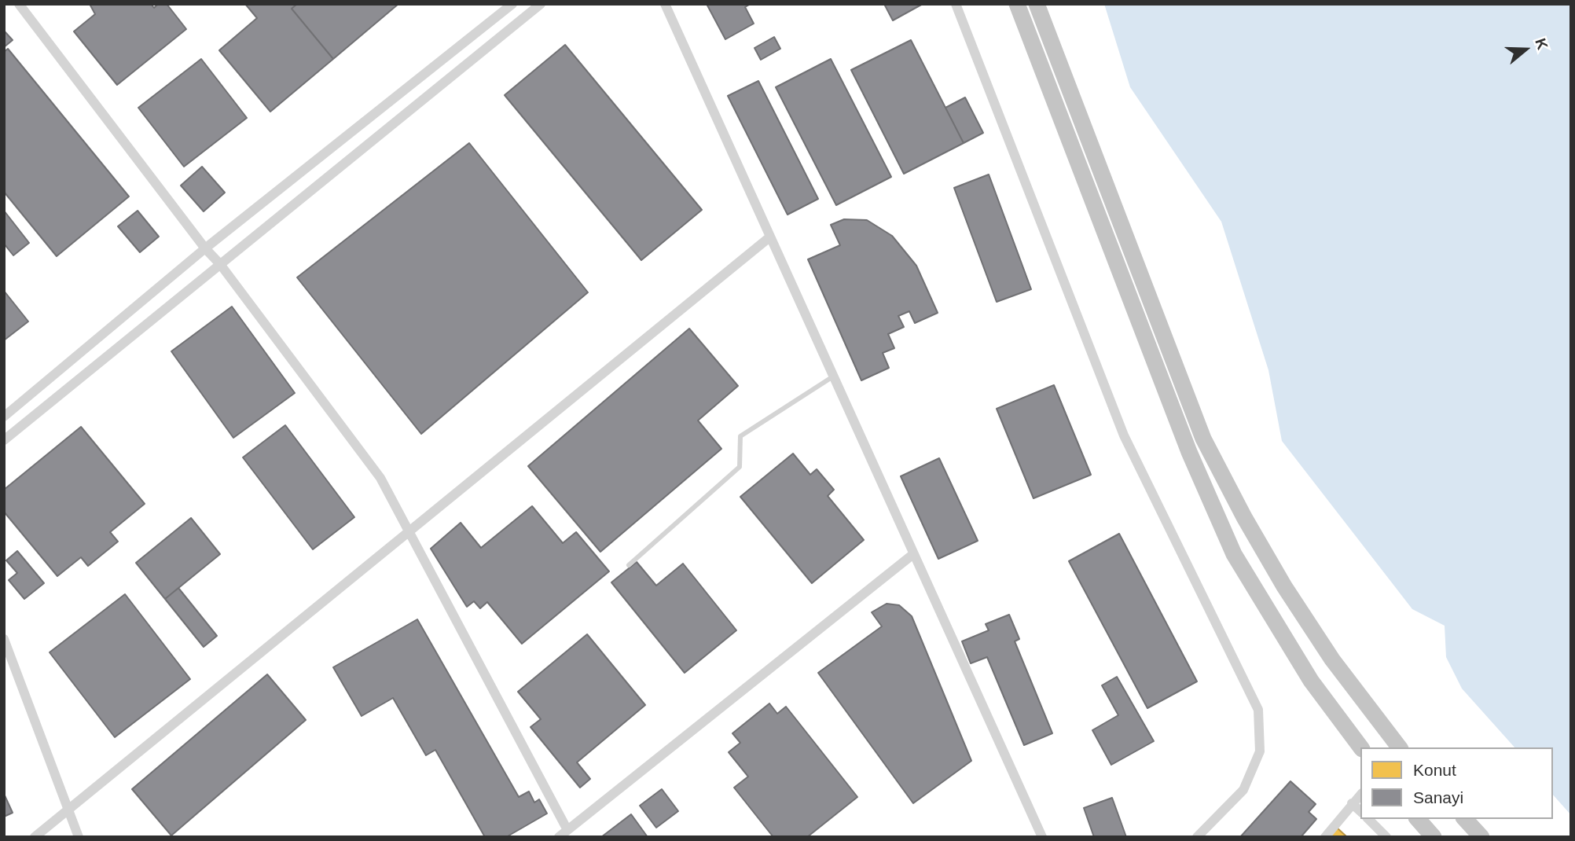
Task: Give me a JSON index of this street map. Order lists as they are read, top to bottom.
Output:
{
  "legend": ["Konut", "Sanayi"],
  "north": "right"
}
